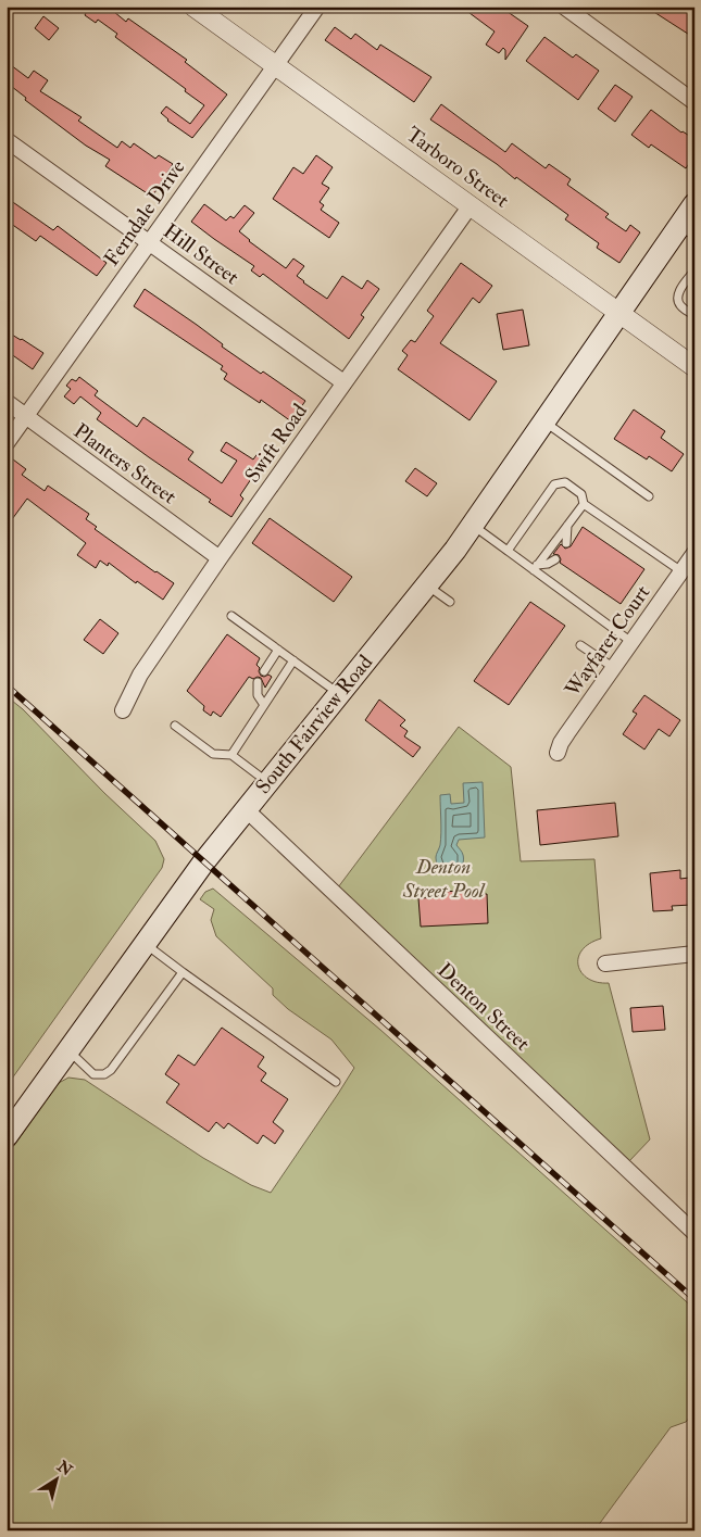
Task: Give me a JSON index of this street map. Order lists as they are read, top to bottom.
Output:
{
  "streets": {
    "main road": ["South Fairview Road"],
    "street": [
      "Tarboro Street",
      "Ferndale Drive",
      "Hill Street",
      "Swift Road",
      "Planters Street",
      "Wayfarer Court",
      "Denton Street"
    ]
  },
  "crossings": [
    ["Tarboro Street", "Ferndale Drive"],
    ["Tarboro Street", "Swift Road"],
    ["Tarboro Street", "South Fairview Road"],
    ["Ferndale Drive", "Hill Street"],
    ["Ferndale Drive", "Planters Street"],
    ["Hill Street", "Swift Road"],
    ["Swift Road", "Planters Street"],
    ["South Fairview Road", "Denton Street"]
  ],
  "parks": ["Denton Street Pool"],
  "north": "top right"
}
